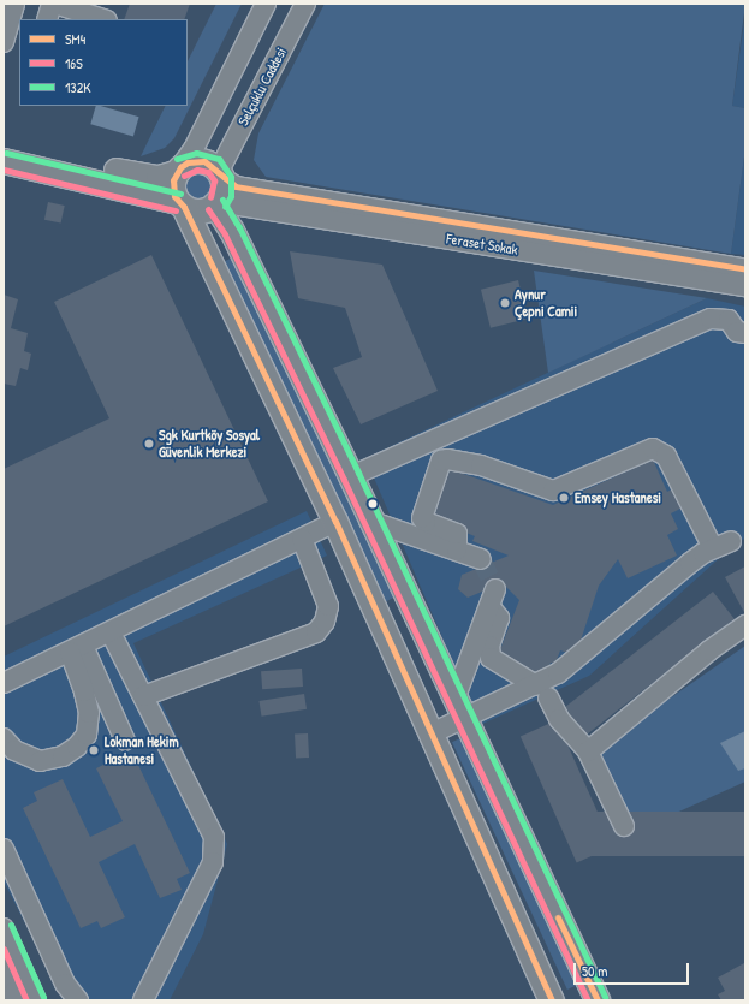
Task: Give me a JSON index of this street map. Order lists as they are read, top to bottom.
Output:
{
  "streets": {
    "street": ["Selçuklu Caddesi", "Feraset Sokak"]
  },
  "crossings": [
    ["Selçuklu Caddesi", "Feraset Sokak"]
  ],
  "places": [
    "Aynur Çepni Camii",
    "Sgk Kurtköy Sosyal Güvenlik Merkezi",
    "Emsey Hastanesi",
    "Lokman Hekim Hastanesi"
  ],
  "lines": ["transit line 132K", "transit line SM4", "transit line 16S"],
  "legend": ["SM4", "16S", "132K"],
  "scale_bar": "50 m"
}
